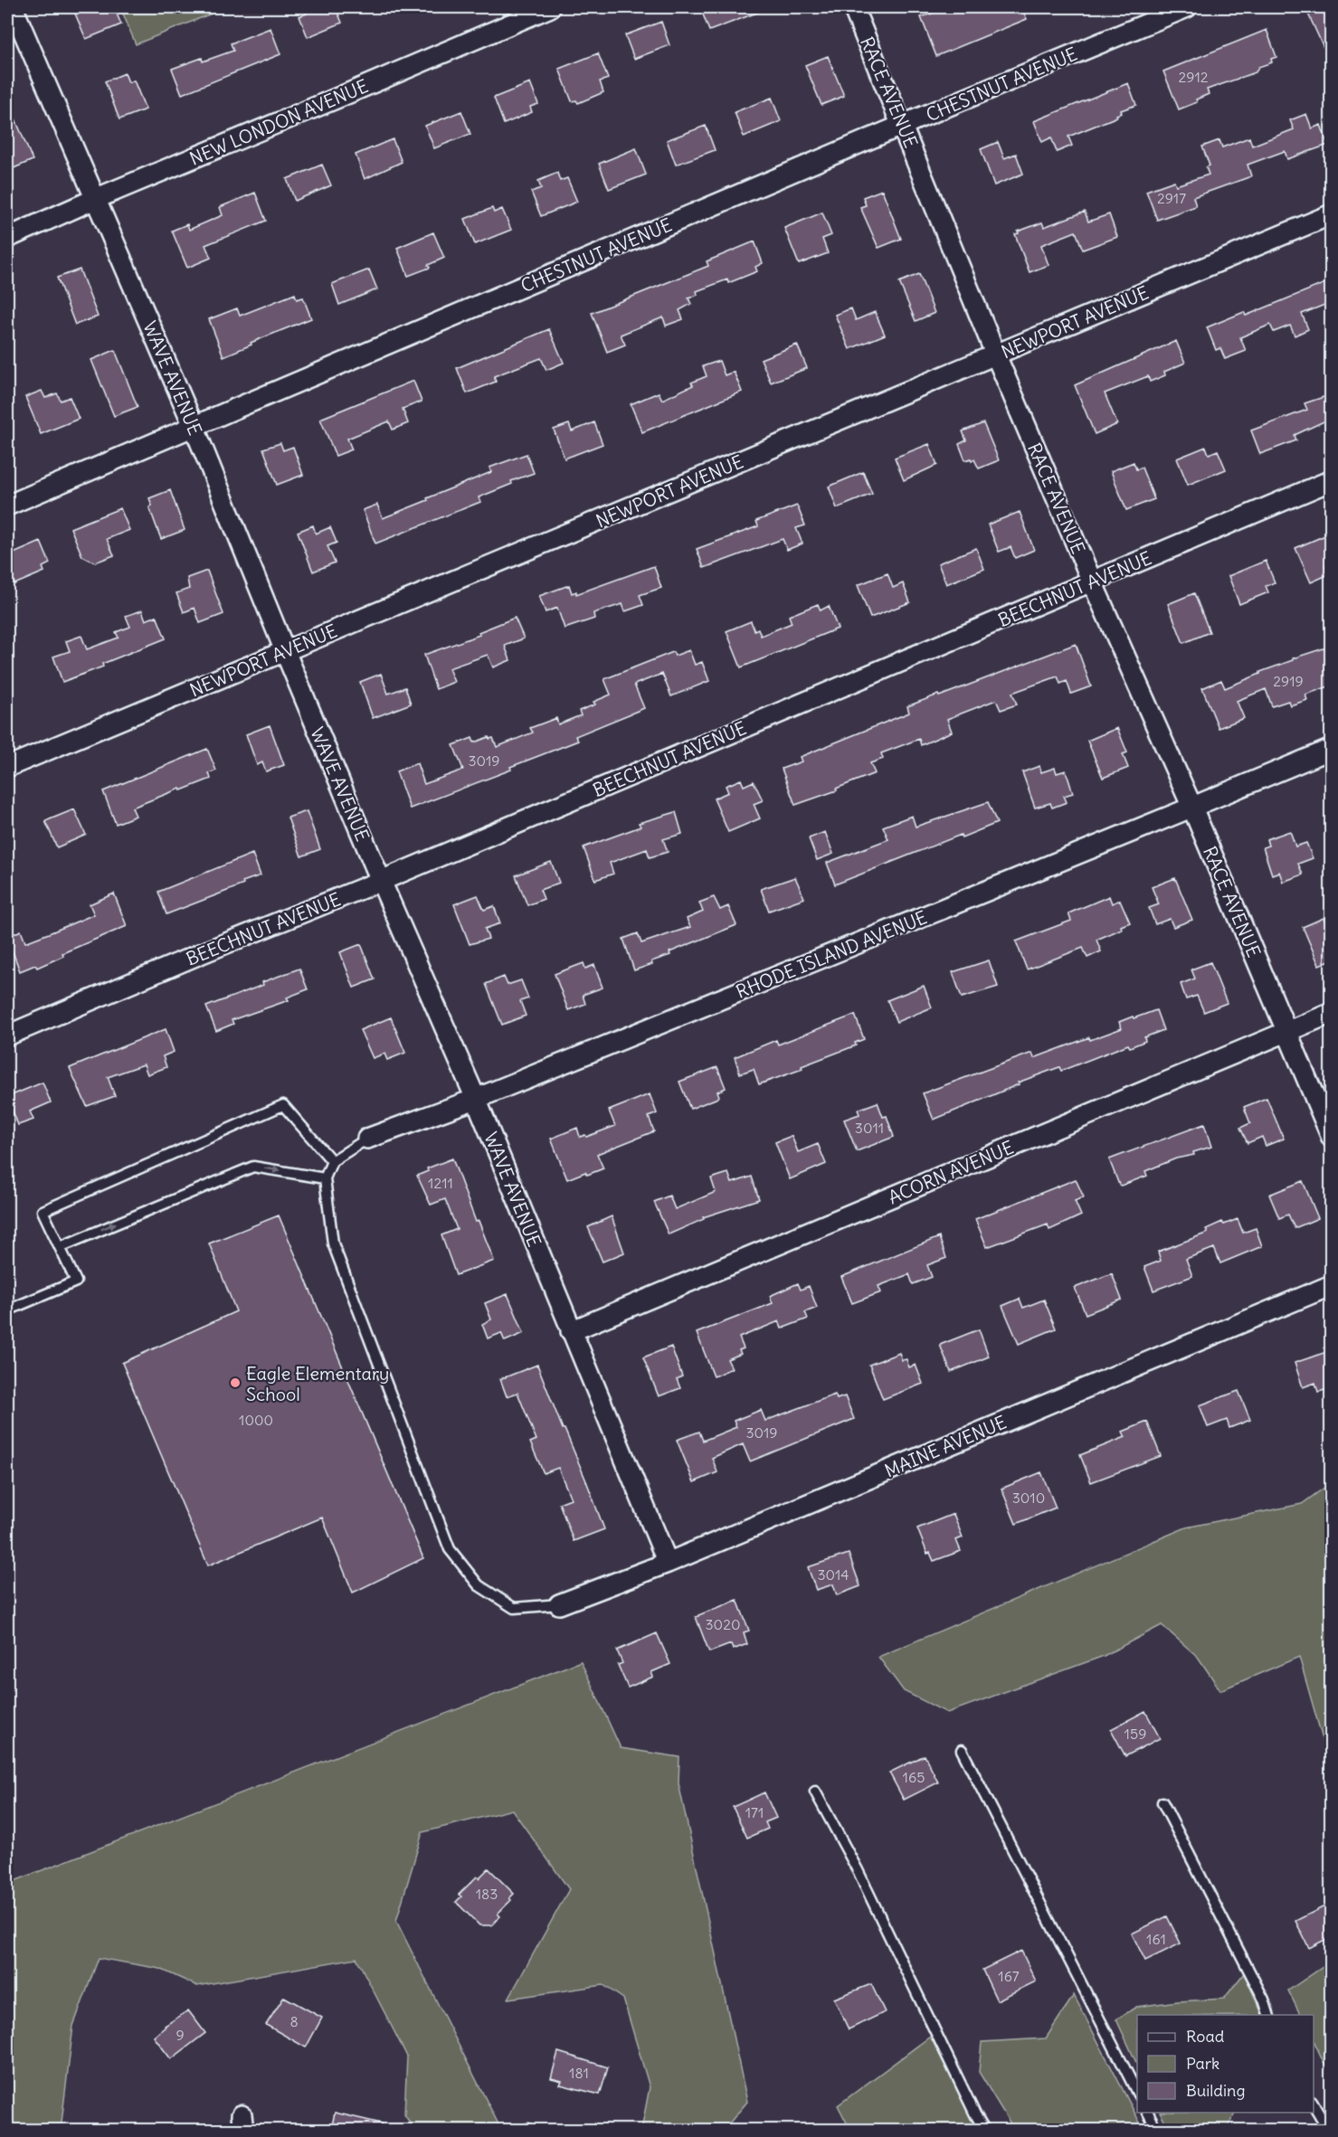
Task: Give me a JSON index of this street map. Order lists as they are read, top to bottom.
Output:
{
  "streets": {
    "street": [
      "CHESTNUT AVENUE",
      "RACE AVENUE",
      "NEW LONDON AVENUE",
      "NEWPORT AVENUE",
      "WAVE AVENUE",
      "BEECHNUT AVENUE",
      "RHODE ISLAND AVENUE",
      "ACORN AVENUE",
      "MAINE AVENUE"
    ]
  },
  "crossings": [
    ["CHESTNUT AVENUE", "RACE AVENUE"],
    ["CHESTNUT AVENUE", "WAVE AVENUE"],
    ["RACE AVENUE", "NEWPORT AVENUE"],
    ["RACE AVENUE", "BEECHNUT AVENUE"],
    ["RACE AVENUE", "RHODE ISLAND AVENUE"],
    ["RACE AVENUE", "ACORN AVENUE"],
    ["NEW LONDON AVENUE", "WAVE AVENUE"],
    ["NEWPORT AVENUE", "WAVE AVENUE"],
    ["WAVE AVENUE", "BEECHNUT AVENUE"],
    ["WAVE AVENUE", "RHODE ISLAND AVENUE"],
    ["WAVE AVENUE", "ACORN AVENUE"],
    ["WAVE AVENUE", "MAINE AVENUE"]
  ],
  "places": ["Eagle Elementary School"],
  "house_numbers": [
    "2912",
    "2917",
    "2919",
    "3019",
    "3011",
    "1211",
    "1000",
    "3019",
    "3010",
    "3014",
    "3020",
    "159",
    "165",
    "171",
    "183",
    "161",
    "167",
    "8",
    "9",
    "181"
  ],
  "legend": ["Road", "Park", "Building"]
}
